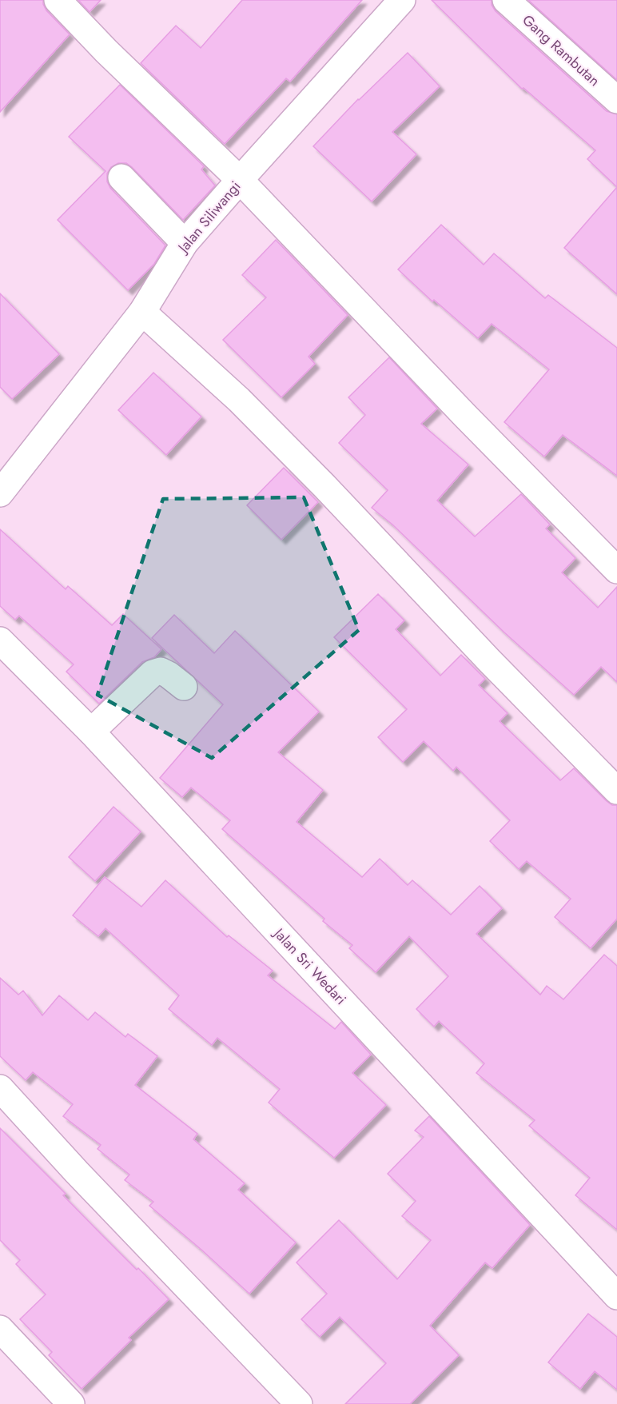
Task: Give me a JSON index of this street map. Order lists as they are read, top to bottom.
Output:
{
  "streets": {
    "street": ["Gang Rambutan", "Jalan Siliwangi", "Jalan Sri Wedari"]
  }
}
